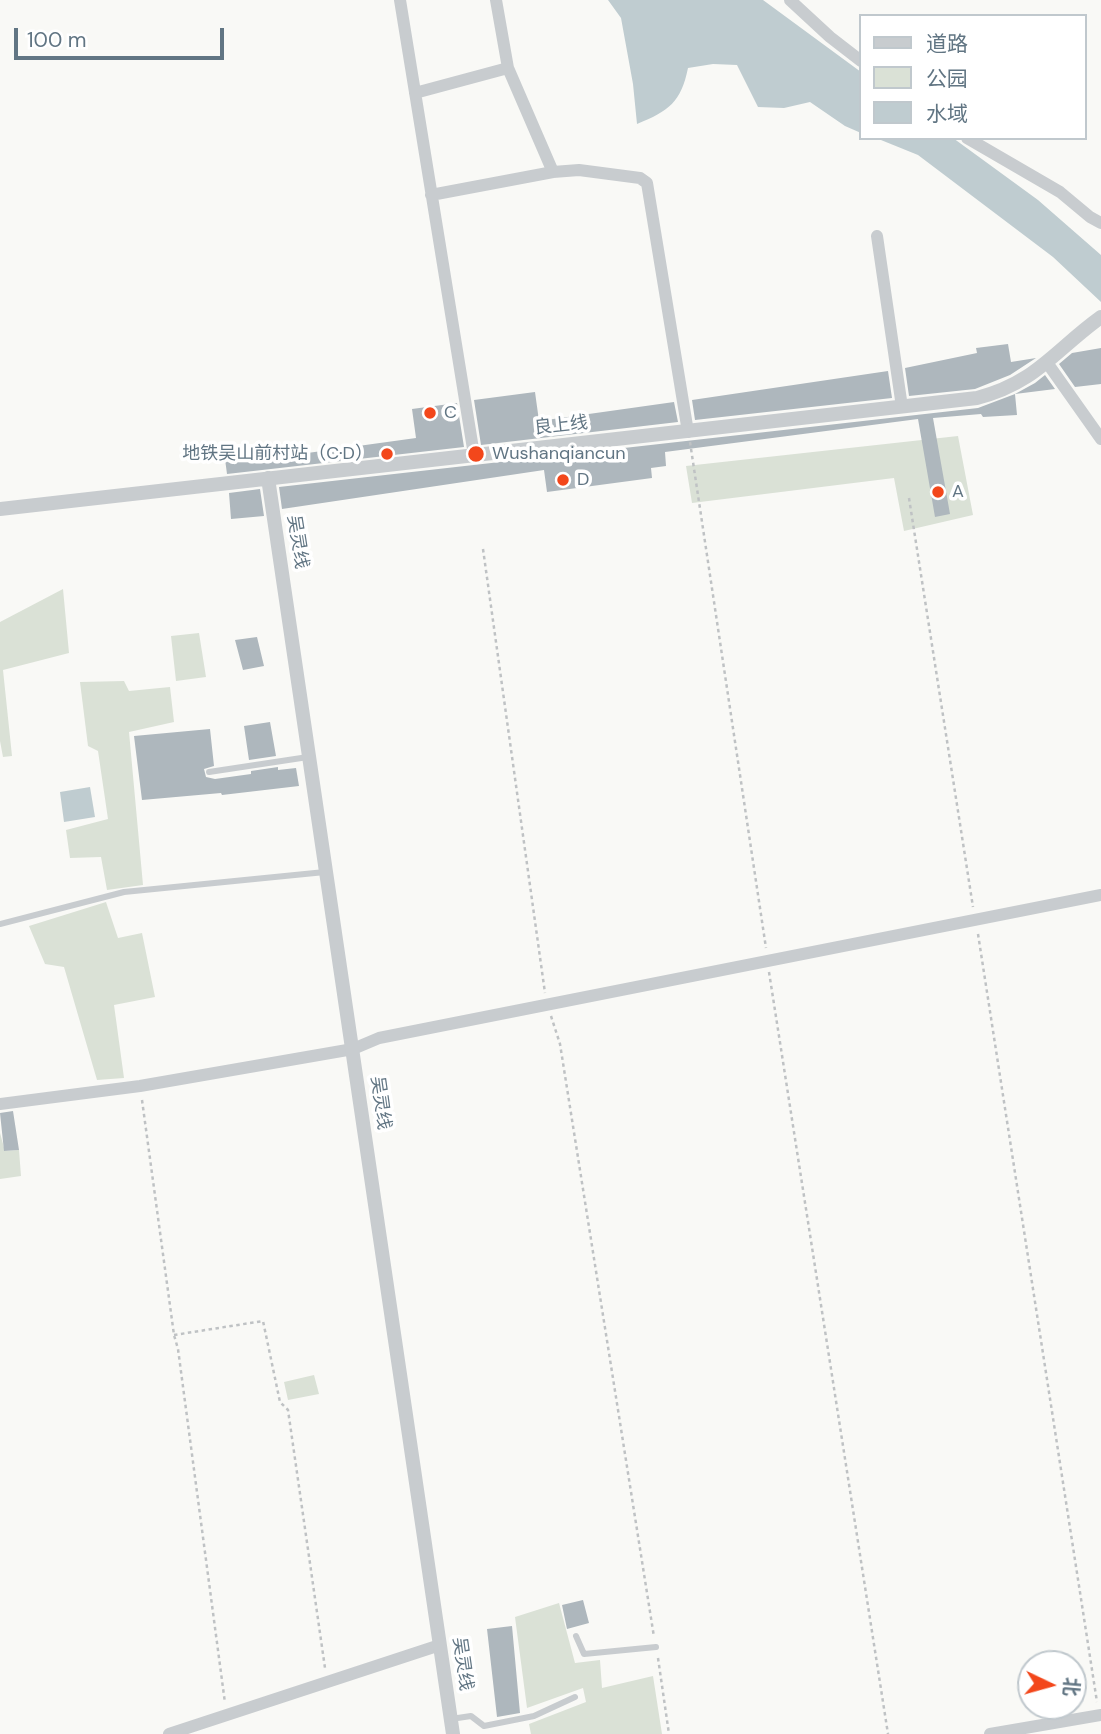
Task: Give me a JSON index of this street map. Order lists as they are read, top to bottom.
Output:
{
  "streets": {
    "street": ["良上线", "吴灵线"]
  },
  "crossings": [
    ["良上线", "吴灵线"]
  ],
  "places": [
    "C",
    "地铁吴山前村站（C·D）",
    "Wushanqiancun",
    "D",
    "A"
  ],
  "legend": ["道路", "公园", "水域"],
  "scale_bar": "100 m",
  "north": "right"
}
